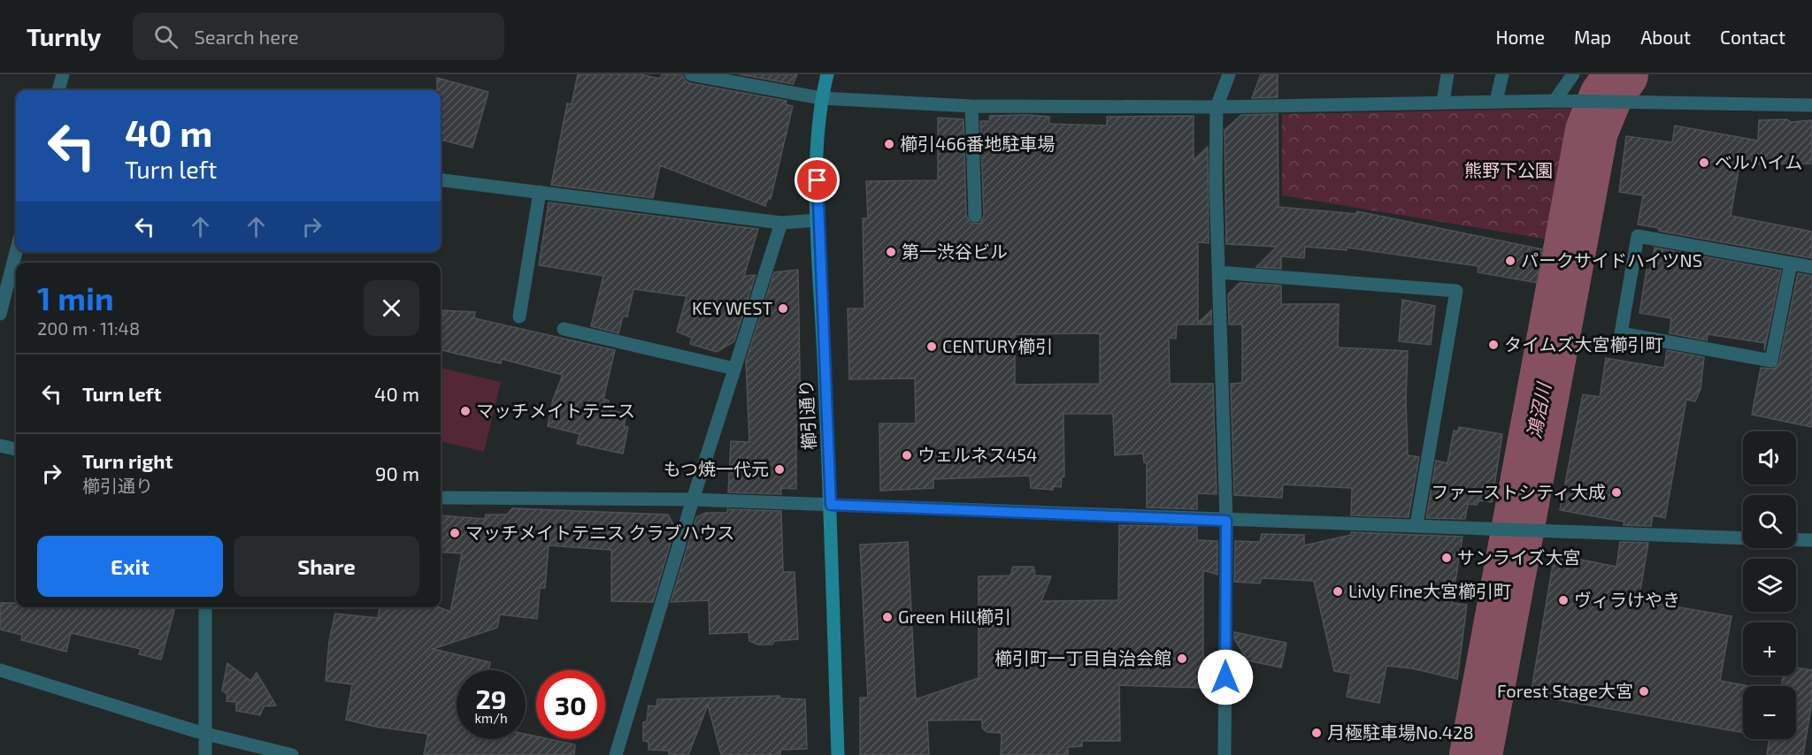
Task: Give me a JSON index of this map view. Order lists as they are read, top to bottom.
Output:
{
  "streets": {
    "street": ["櫛引通り"]
  },
  "water": ["鴻沼川"],
  "parks": ["熊野下公園"],
  "places": [
    "櫛引466番地駐車場",
    "ベルハイム",
    "第一渋谷ビル",
    "パークサイドハイツNS",
    "KEY WEST",
    "タイムズ大宮櫛引町",
    "CENTURY櫛引",
    "マッチメイトテニス",
    "ウェルネス454",
    "もつ焼一代元",
    "ファーストシティ大成",
    "マッチメイトテニス クラブハウス",
    "サンライズ大宮",
    "Livly Fine大宮櫛引町",
    "ヴィラけやき",
    "Green Hill櫛引",
    "櫛引町一丁目自治会館",
    "Forest Stage大宮",
    "月極駐車場No.428"
  ],
  "page": {
    "header": "Turnly",
    "search": "Search here",
    "nav": [
      "Home",
      "Map",
      "About",
      "Contact"
    ],
    "turn": ["40 m", "Turn left"],
    "heading": ["1 min", "200 m · 11:48"],
    "list": [
      {
        "name": "Turn left",
        "value": "40 m"
      },
      {
        "name": "Turn right",
        "note": "櫛引通り",
        "value": "90 m"
      }
    ],
    "map_buttons": ["+", "−"],
    "buttons": ["Exit", "Share"],
    "speed": "29 km/h",
    "limit": "30"
  }
}
